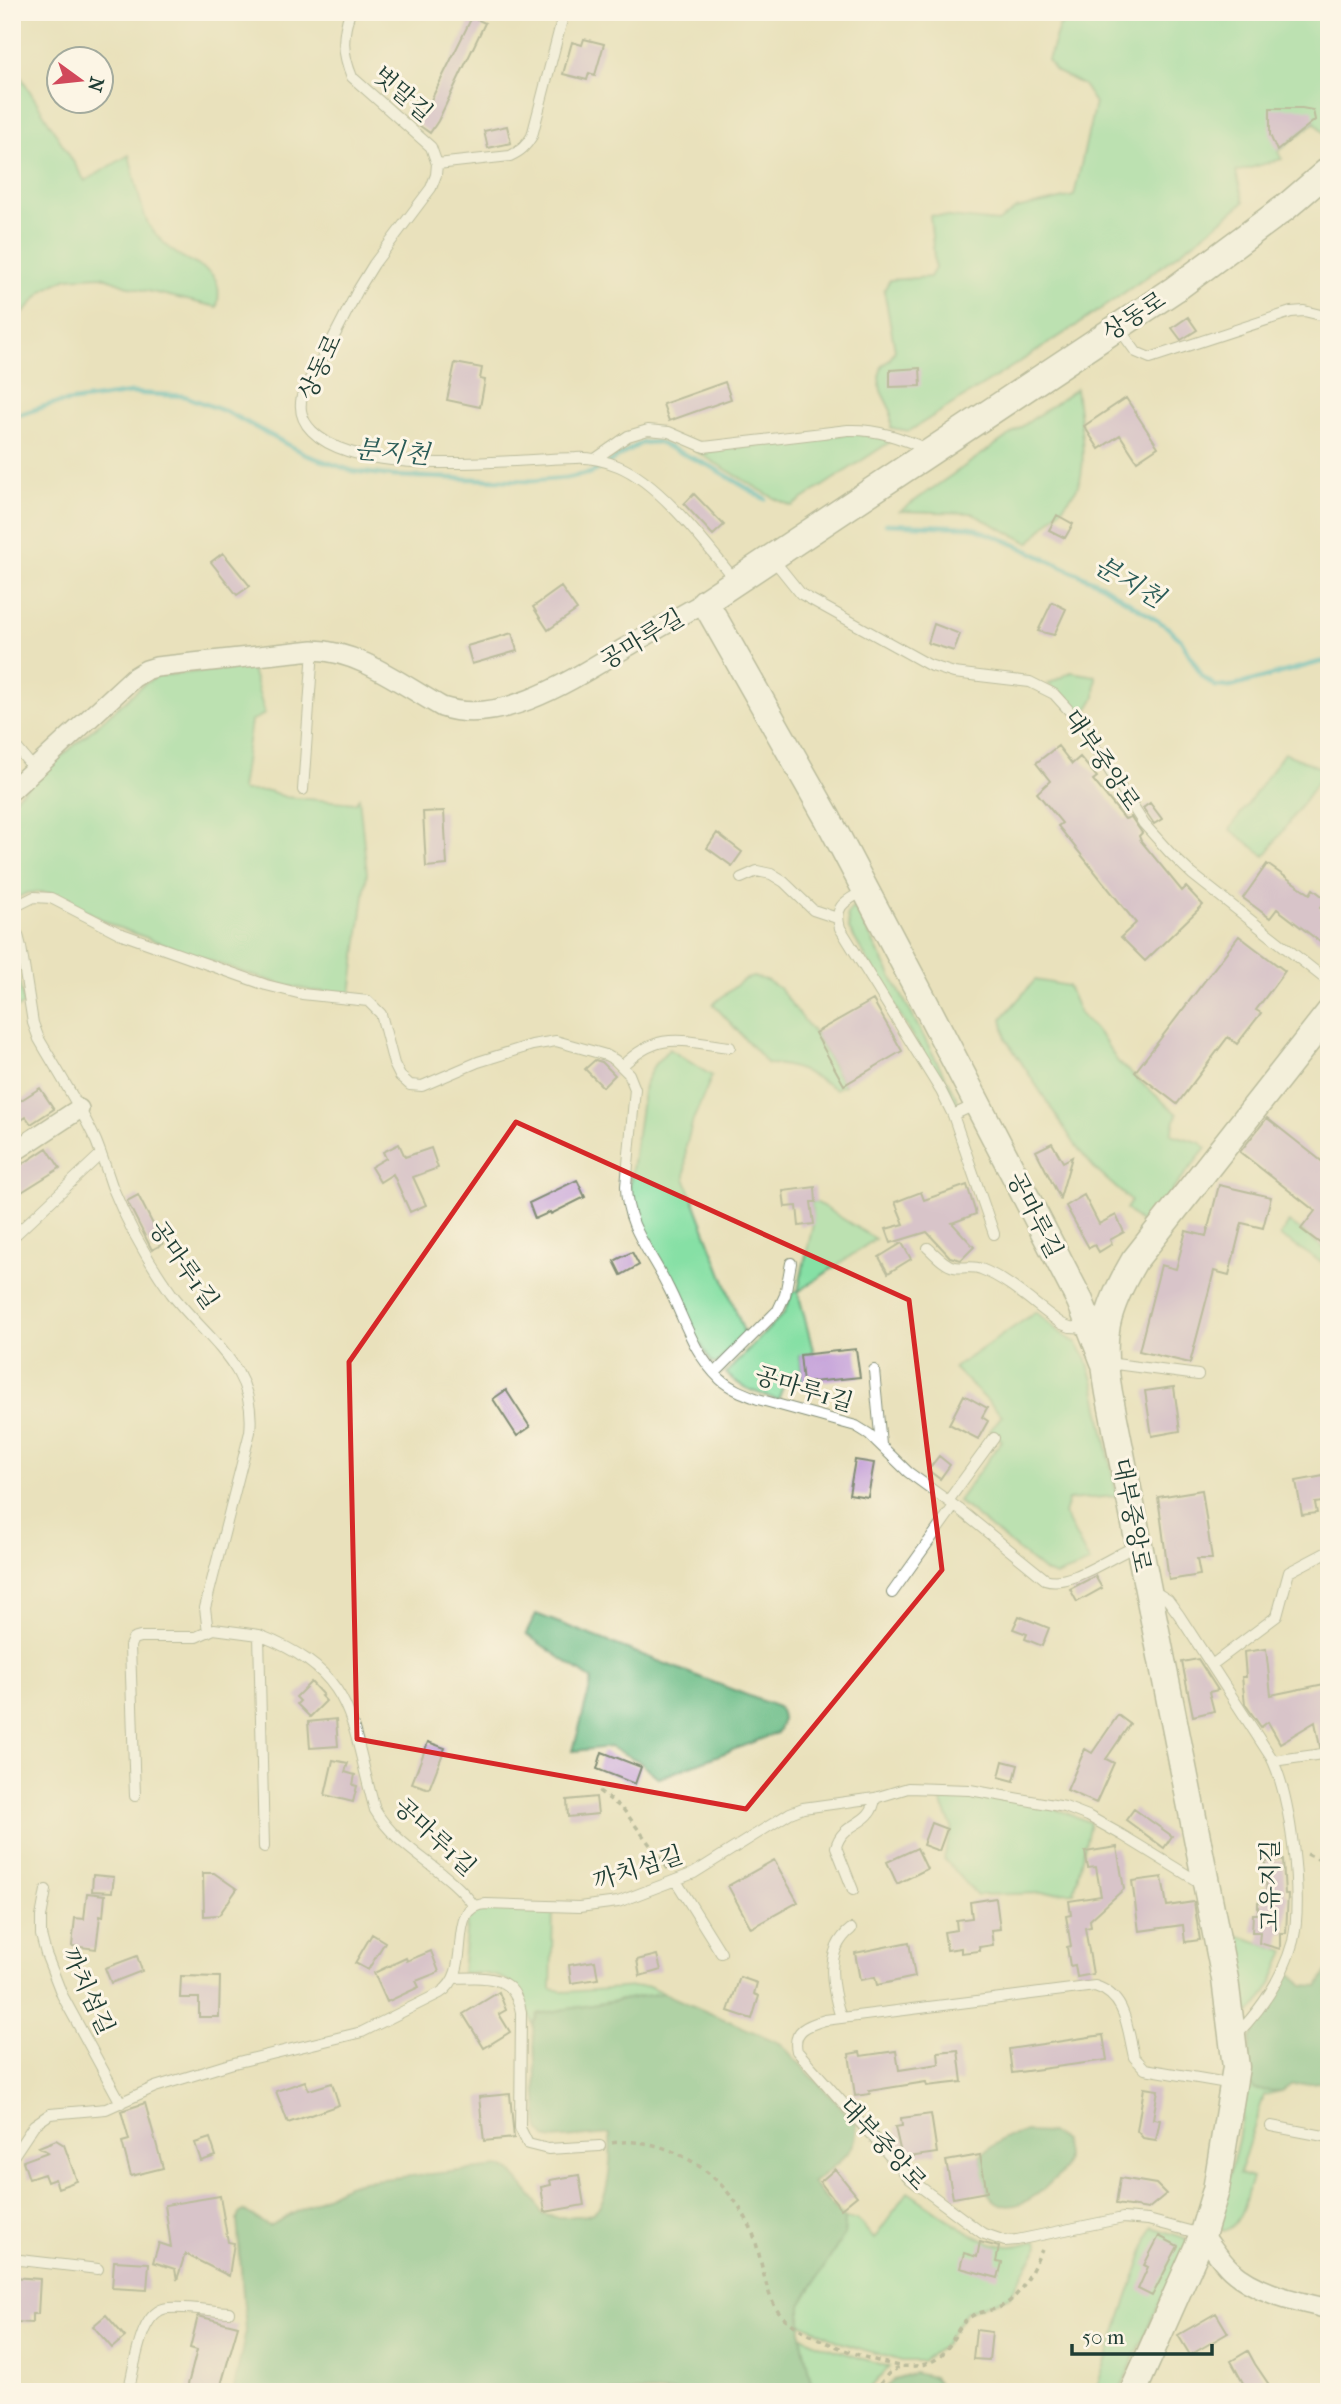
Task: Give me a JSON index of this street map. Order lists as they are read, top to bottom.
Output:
{
  "streets": {
    "street": ["상동로", "공마루길", "대부중앙로"],
    "lane": [
      "벗말길",
      "공마루1길",
      "까치섬길",
      "고유지길"
    ]
  },
  "crossings": [
    ["벗말길", "상동로"],
    ["상동로", "공마루길"],
    ["상동로", "대부중앙로"],
    ["공마루길", "대부중앙로"],
    ["대부중앙로", "공마루1길"],
    ["대부중앙로", "까치섬길"],
    ["대부중앙로", "고유지길"],
    ["공마루1길", "까치섬길"]
  ],
  "water": ["분지천"],
  "scale_bar": "50 m",
  "north": "right"
}
